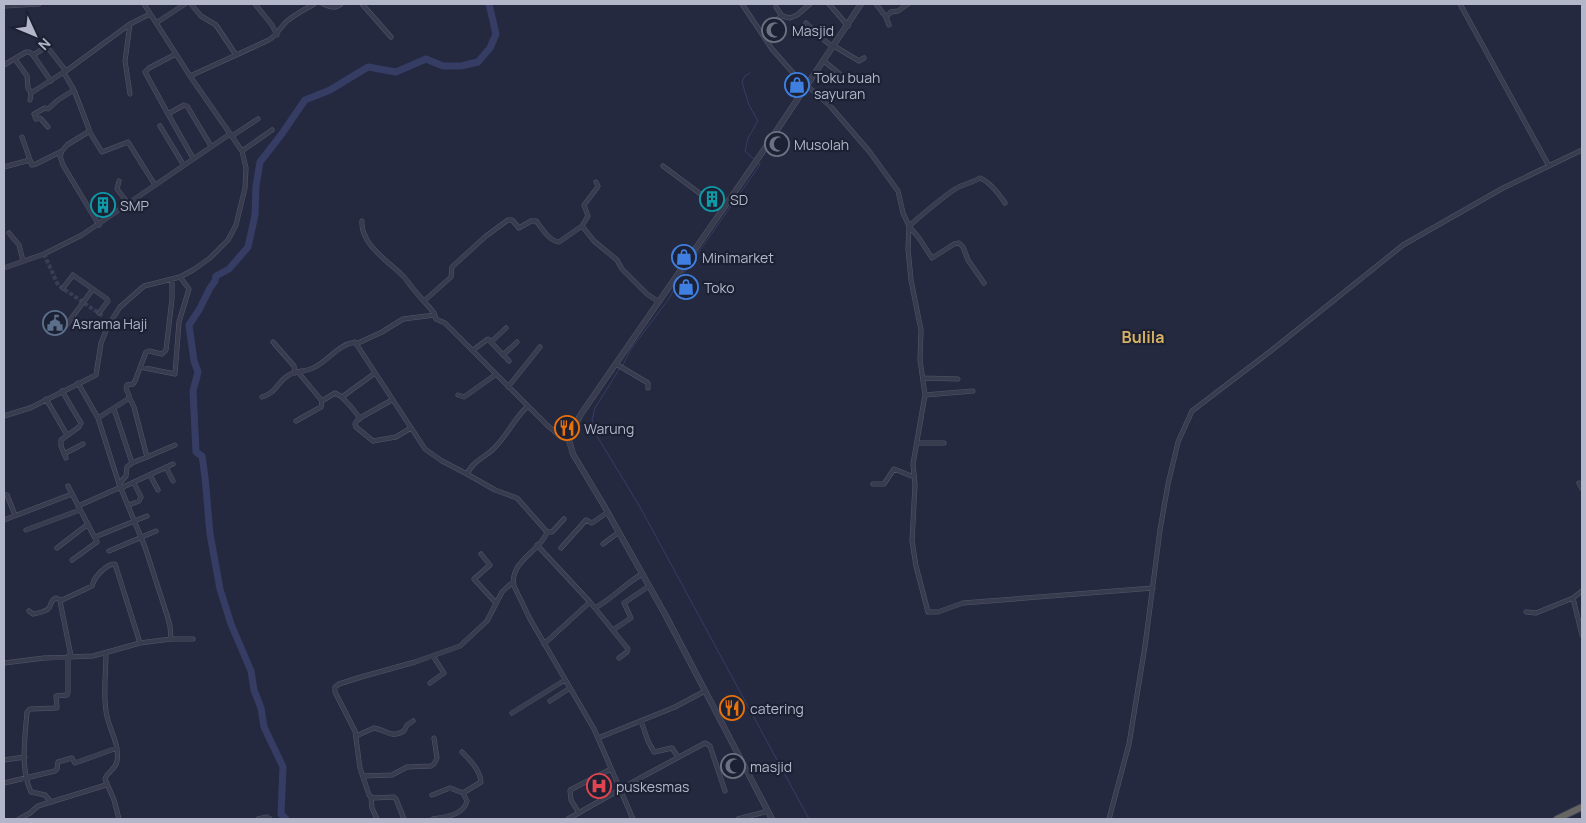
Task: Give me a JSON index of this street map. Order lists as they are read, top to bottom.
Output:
{
  "districts": ["Bulila"],
  "places": {
    "mosque": ["Masjid", "Musolah", "masjid"],
    "shop": ["Toku buah sayuran", "Minimarket", "Toko"],
    "building": ["SD", "SMP"],
    "public building": ["Asrama Haji"],
    "restaurant": ["Warung", "catering"],
    "hospital": ["puskesmas"]
  },
  "north": "bottom right"
}
